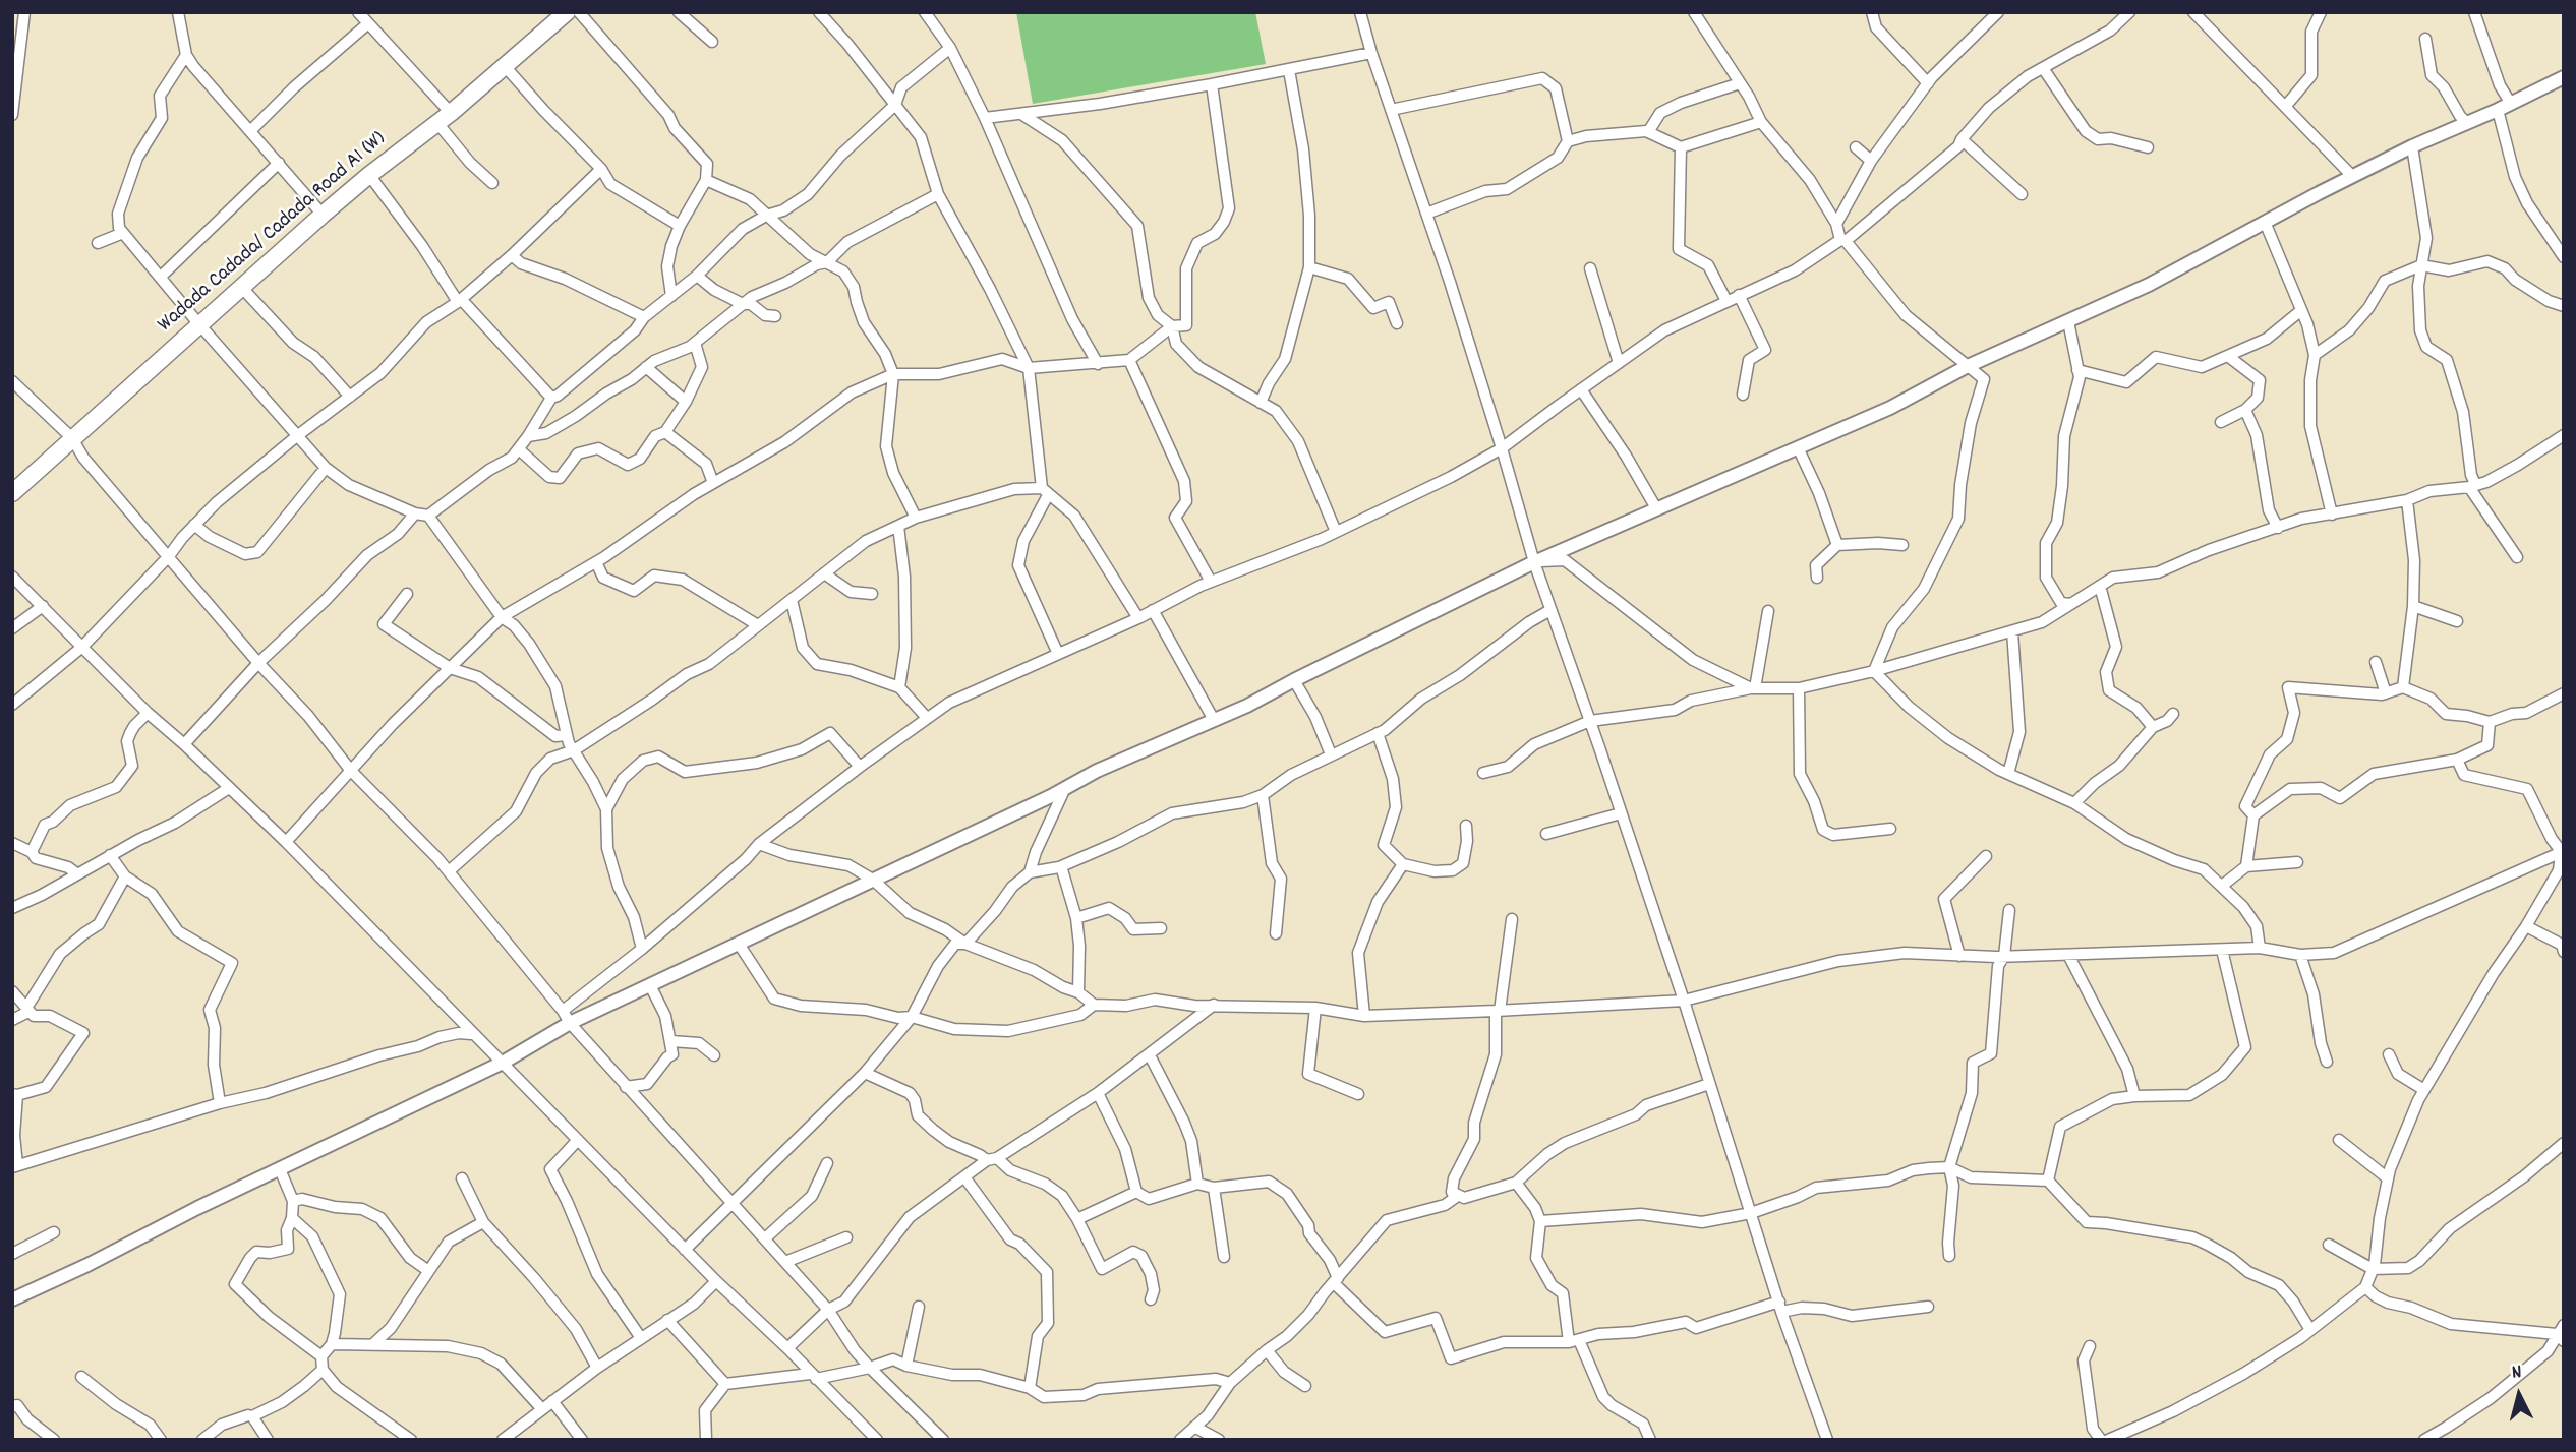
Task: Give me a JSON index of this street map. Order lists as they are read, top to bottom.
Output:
{
  "streets": {
    "main road": ["Wadada Cadada/ Cadada Road A1 (W)"]
  },
  "north": "top"
}
